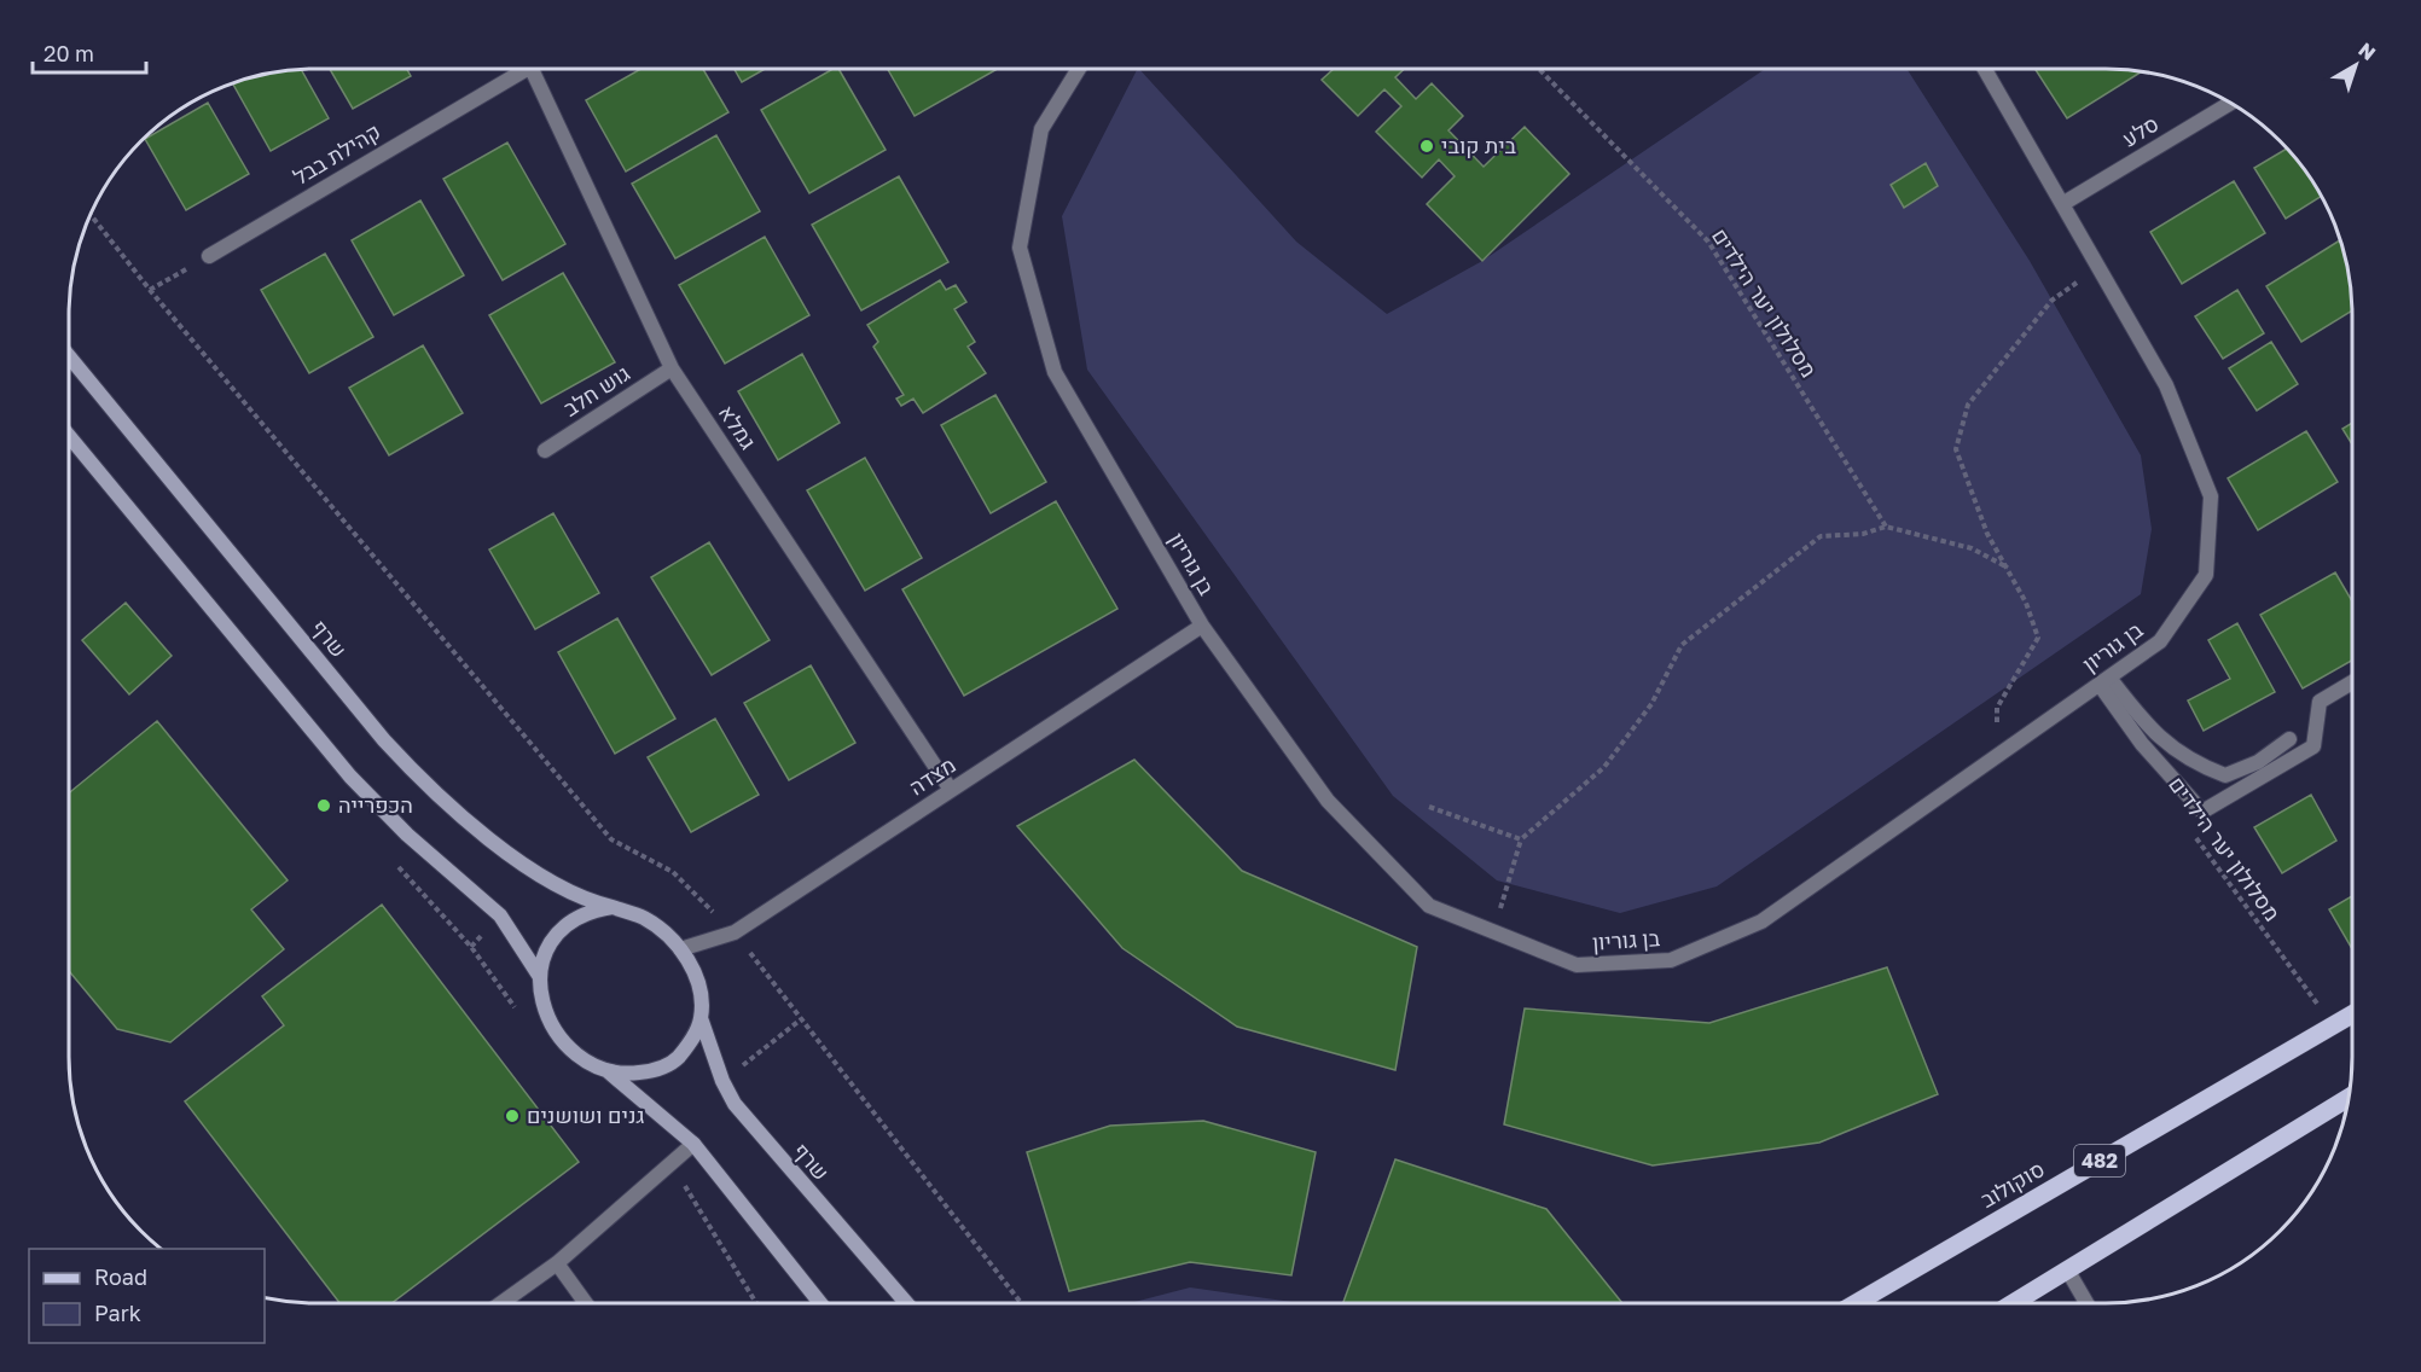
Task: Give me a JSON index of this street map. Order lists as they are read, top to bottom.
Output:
{
  "streets": {
    "main road": ["482", "סוקולוב"],
    "street": [
      "סלע",
      "קהילת בבל",
      "גוש חלב",
      "גמלא",
      "בן גוריון",
      "שרף",
      "מצדה"
    ],
    "path": ["מסלולון יער הילדים"]
  },
  "crossings": [
    ["סלע", "בן גוריון"],
    ["מסלולון יער הילדים", "סוקולוב"],
    ["גוש חלב", "גמלא"],
    ["גמלא", "מצדה"],
    ["בן גוריון", "מצדה"],
    ["שרף", "מצדה"]
  ],
  "places": ["בית קובי", "הכפרייה", "גנים ושושנים"],
  "legend": ["Road", "Park"],
  "scale_bar": "20 m",
  "north": "top right"
}
